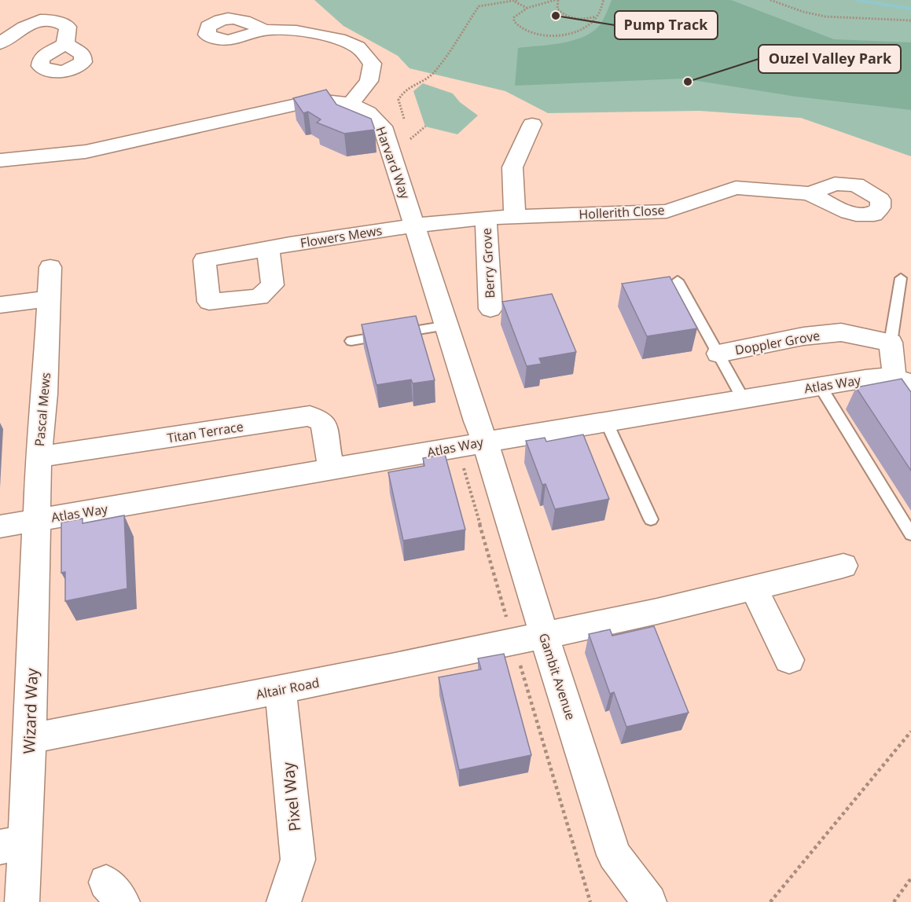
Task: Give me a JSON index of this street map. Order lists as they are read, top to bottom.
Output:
{
  "streets": {
    "street": [
      "Harvard Way",
      "Hollerith Close",
      "Flowers Mews",
      "Berry Grove",
      "Doppler Grove",
      "Atlas Way",
      "Pascal Mews",
      "Titan Terrace",
      "Gambit Avenue",
      "Altair Road",
      "Wizard Way",
      "Pixel Way"
    ]
  },
  "crossings": [
    ["Harvard Way", "Flowers Mews"],
    ["Harvard Way", "Berry Grove"],
    ["Harvard Way", "Atlas Way"],
    ["Harvard Way", "Gambit Avenue"],
    ["Hollerith Close", "Berry Grove"],
    ["Flowers Mews", "Berry Grove"],
    ["Atlas Way", "Pascal Mews"],
    ["Atlas Way", "Titan Terrace"],
    ["Atlas Way", "Gambit Avenue"],
    ["Atlas Way", "Wizard Way"],
    ["Pascal Mews", "Titan Terrace"],
    ["Pascal Mews", "Wizard Way"],
    ["Gambit Avenue", "Altair Road"],
    ["Altair Road", "Wizard Way"],
    ["Altair Road", "Pixel Way"]
  ],
  "places": ["Pump Track", "Ouzel Valley Park"]
}
